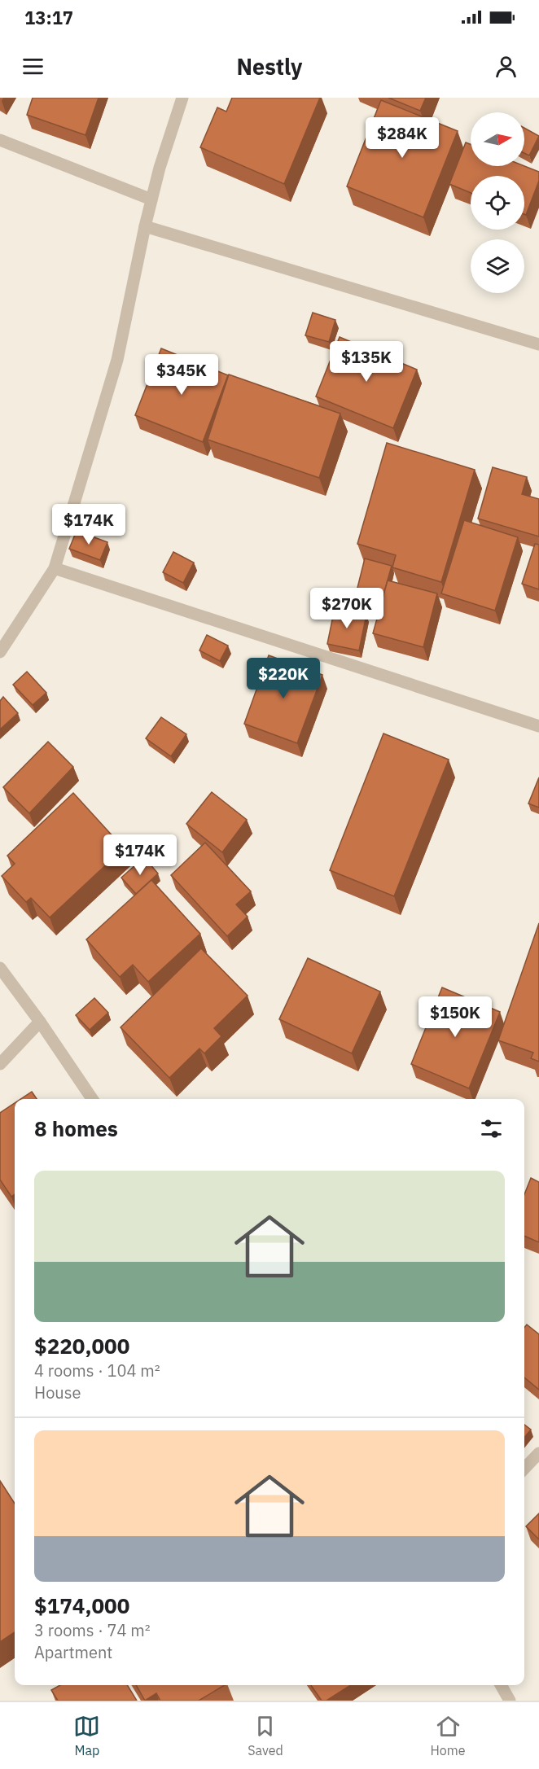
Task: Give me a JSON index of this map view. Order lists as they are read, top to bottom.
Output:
{
  "north": "right",
  "page": {
    "status": "13:17",
    "header": "Nestly",
    "price": [
      "$284K",
      "$135K",
      "$345K",
      "$174K",
      "$270K",
      "$220K",
      "$174K",
      "$150K"
    ],
    "heading": "8 homes",
    "list": [
      {
        "name": "$220,000",
        "note": "4 rooms · 104 m² · House"
      },
      {
        "name": "$174,000",
        "note": "3 rooms · 74 m² · Apartment"
      }
    ],
    "tabs": ["Map", "Saved", "Home"]
  }
}
